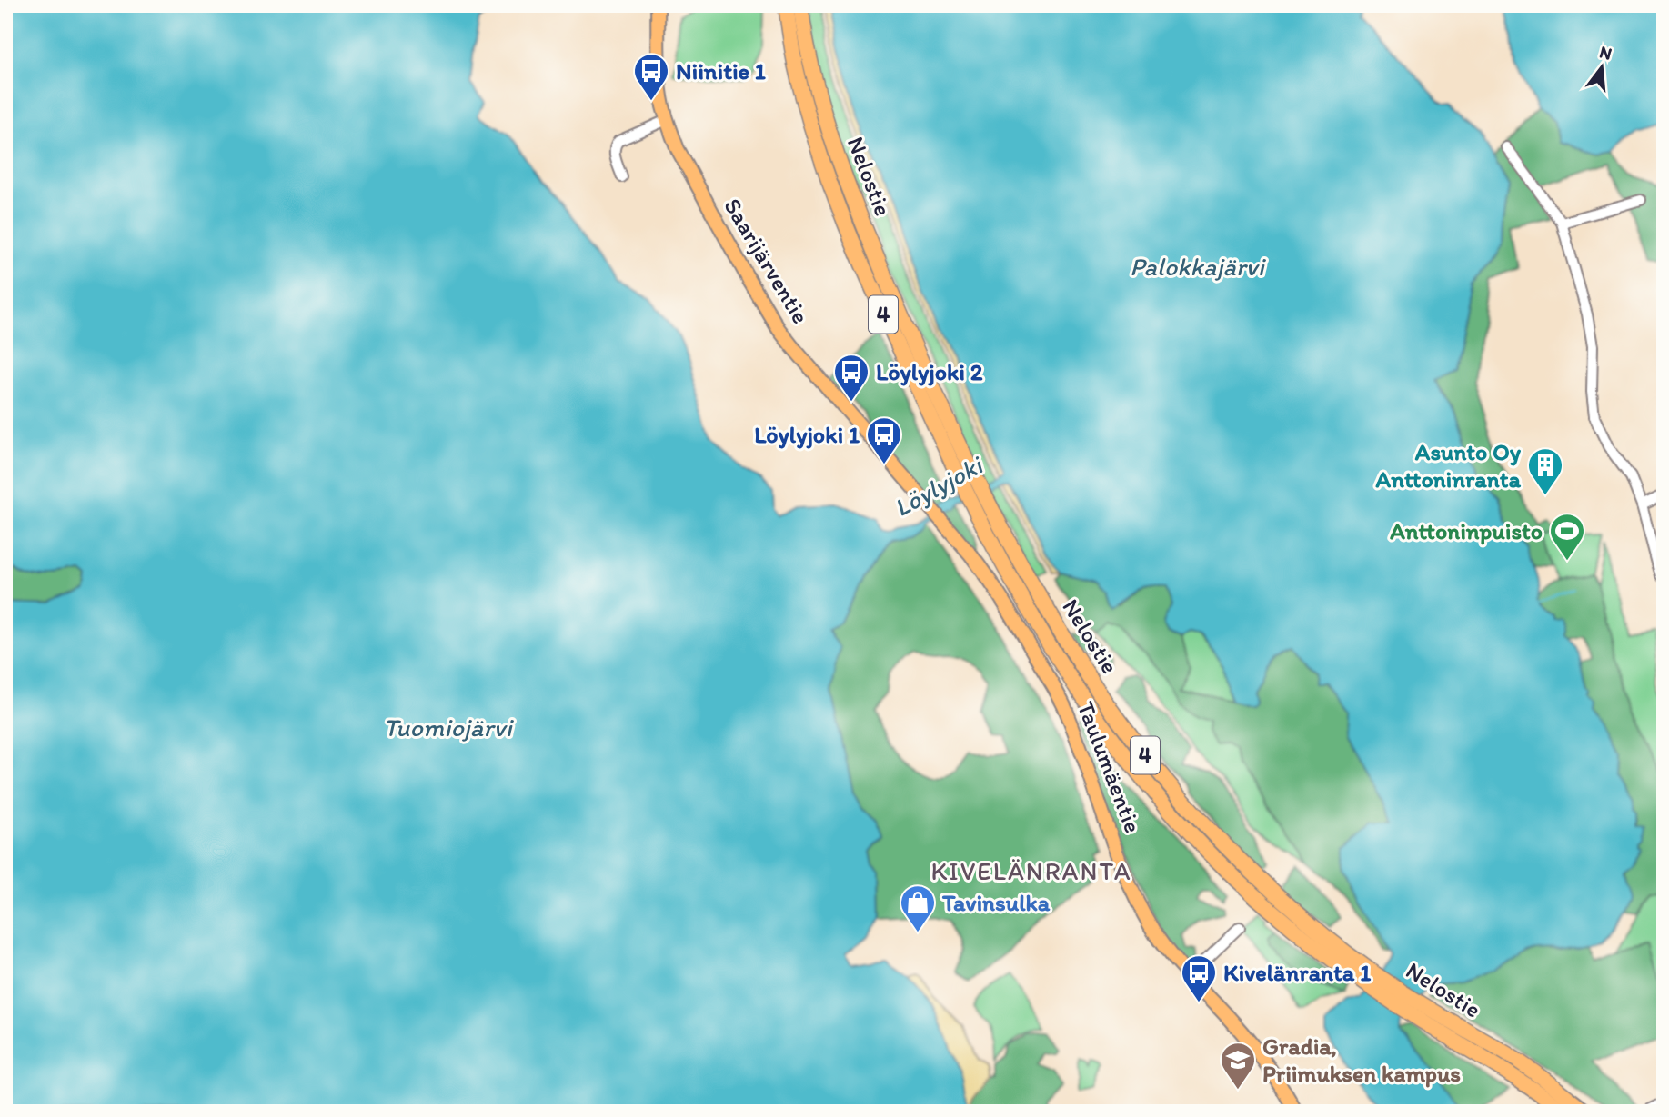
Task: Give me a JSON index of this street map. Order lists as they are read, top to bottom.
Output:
{
  "streets": {
    "highway": ["Nelostie", "4"],
    "main road": ["Saarijärventie", "Taulumäentie"]
  },
  "crossings": [
    ["Saarijärventie", "Taulumäentie"]
  ],
  "districts": ["KIVELÄNRANTA"],
  "water": ["Palokkajärvi", "Löylyjoki", "Tuomiojärvi"],
  "places": {
    "bus stop": [
      "Niinitie 1",
      "Löylyjoki 2",
      "Löylyjoki 1",
      "Kivelänranta 1"
    ],
    "building": ["Asunto Oy Anttoninranta"],
    "sports": ["Anttoninpuisto"],
    "shop": ["Tavinsulka"],
    "school or university": ["Gradia, Priimuksen kampus"]
  },
  "north": "top"
}
